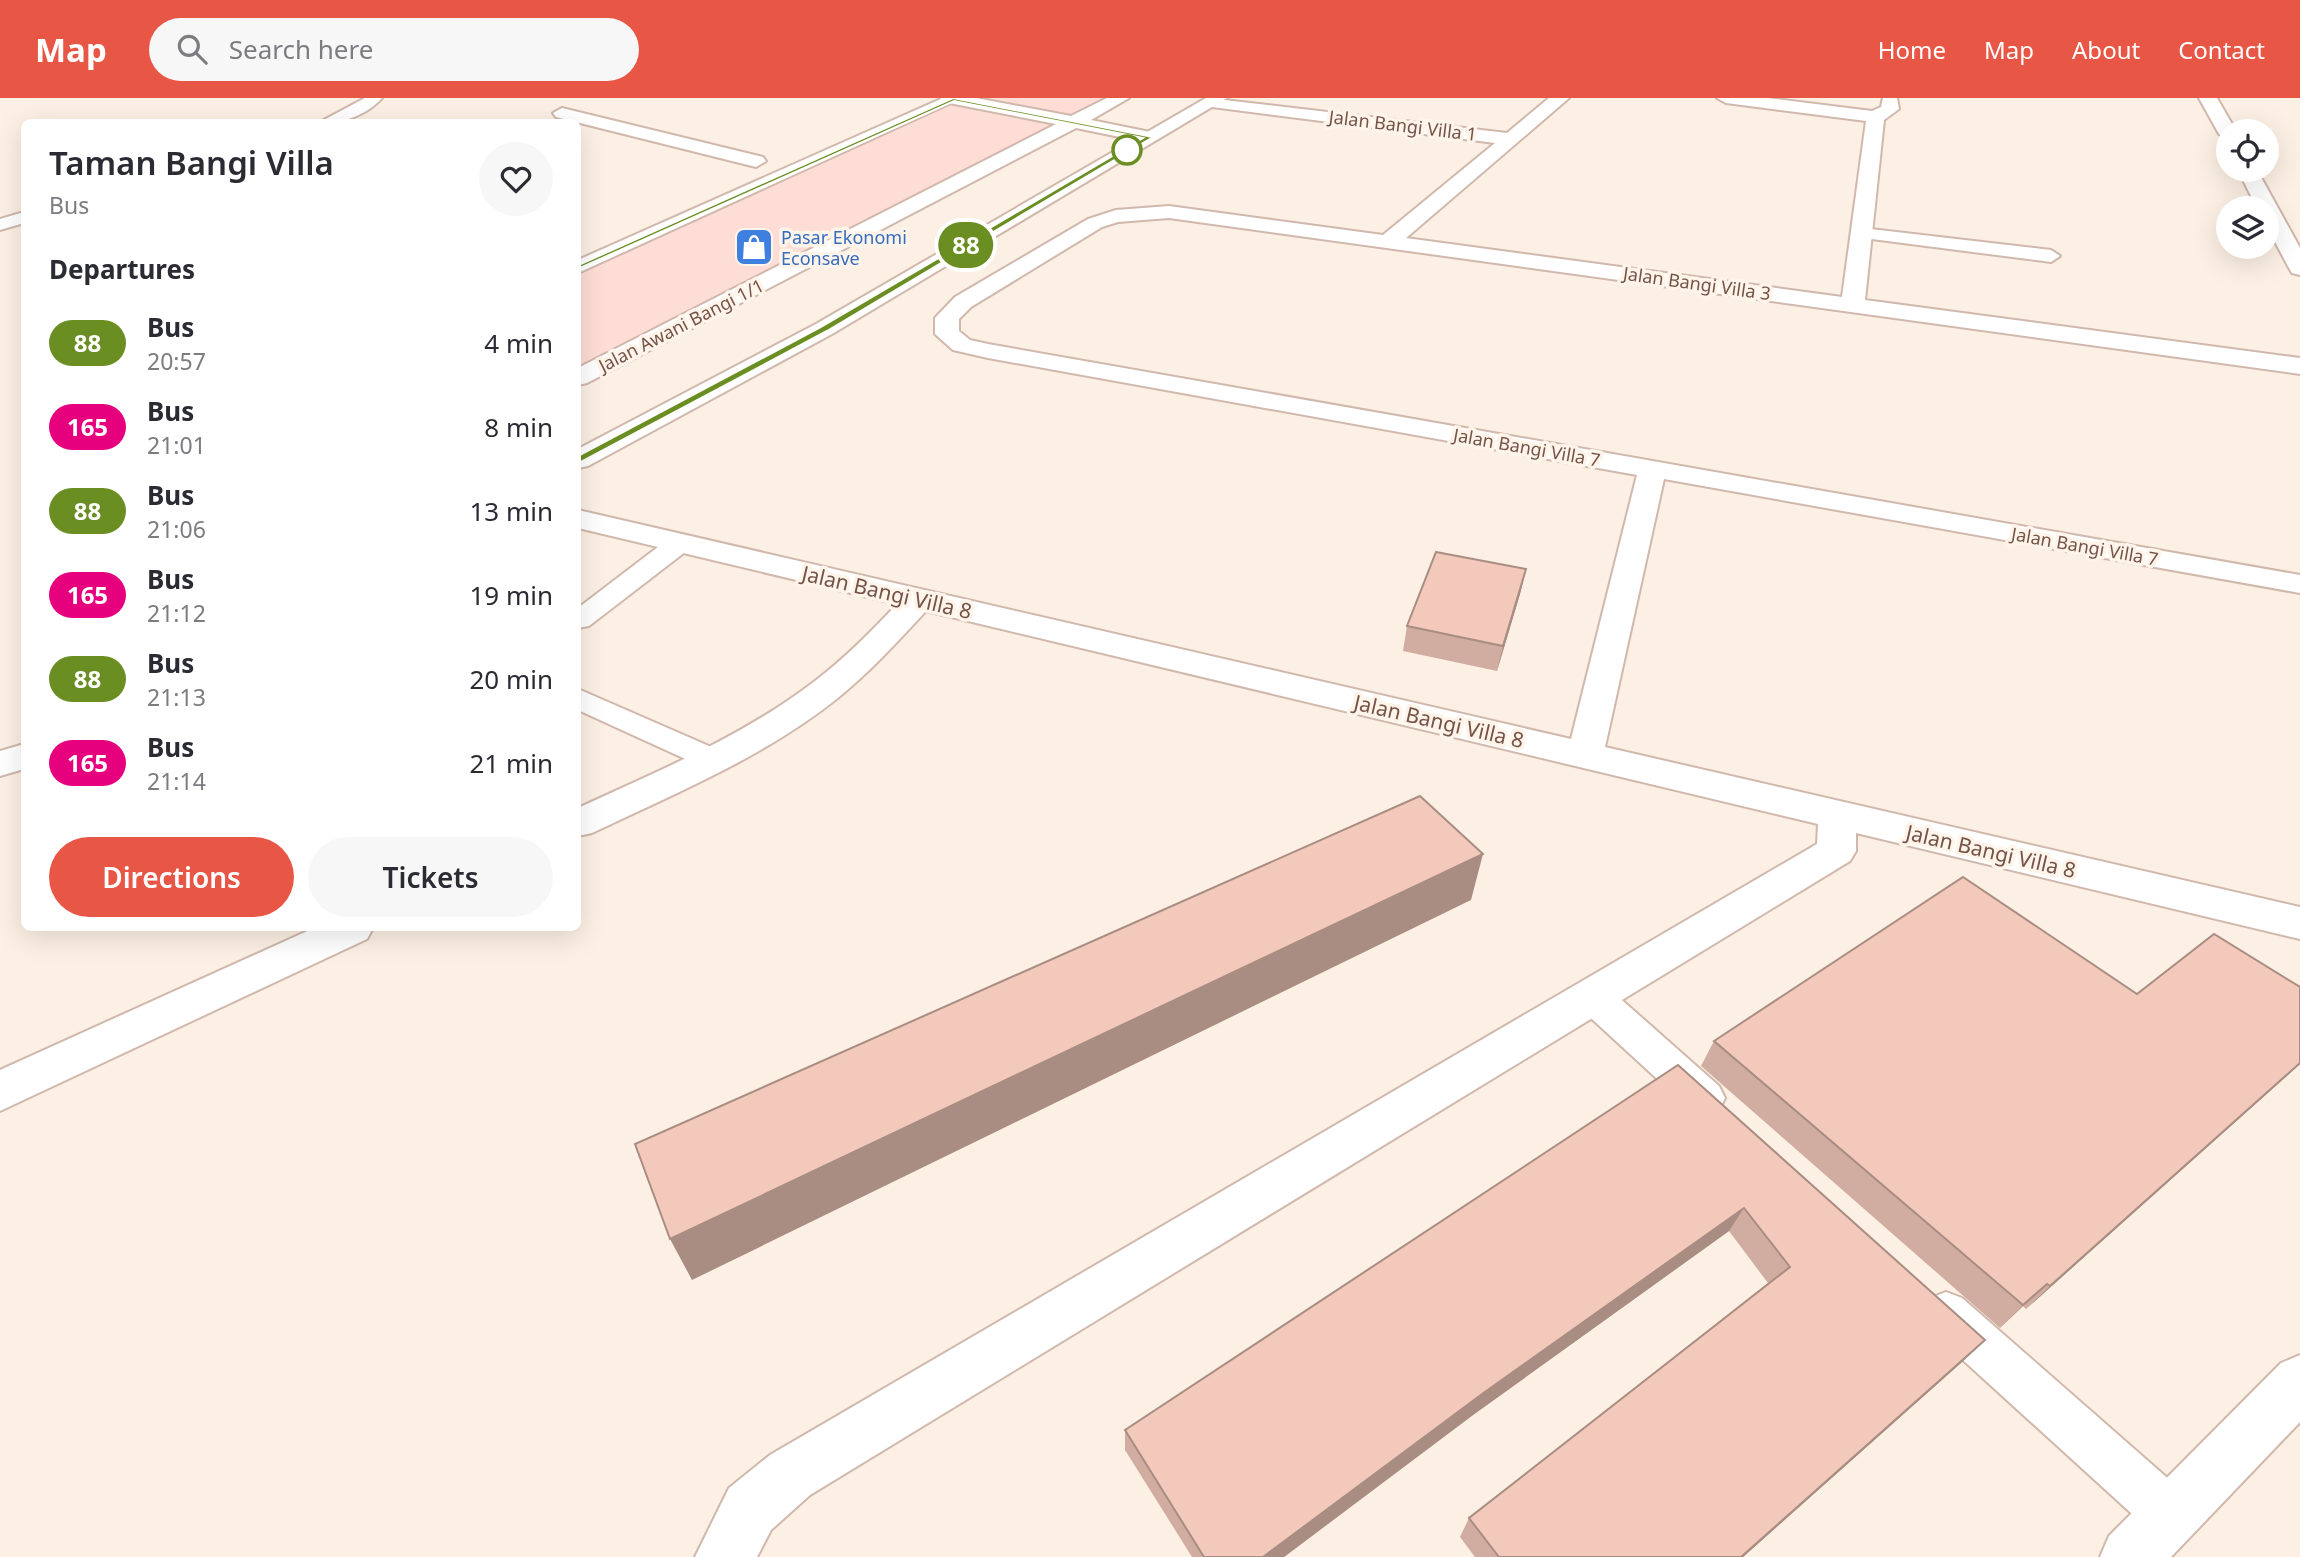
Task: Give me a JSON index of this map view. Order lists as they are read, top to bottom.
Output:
{
  "streets": {
    "street": [
      "Jalan Bangi Villa 1",
      "Jalan Bangi Villa 3",
      "Jalan Awani Bangi 1/1",
      "Jalan Bangi Villa 7",
      "Jalan Bangi Villa 8"
    ]
  },
  "crossings": [
    ["Jalan Bangi Villa 3", "Jalan Bangi Villa 7"]
  ],
  "places": {
    "shop": ["Pasar Ekonomi Econsave"]
  },
  "lines": ["bus line 88"],
  "page": {
    "header": "Map",
    "search": "Search here",
    "nav": [
      "Home",
      "Map",
      "About",
      "Contact"
    ],
    "on_map": "88",
    "heading": [
      ["Taman Bangi Villa", "Bus"],
      "Departures"
    ],
    "list": [
      {
        "mark": "88",
        "name": "Bus",
        "note": "20:57",
        "value": "4 min"
      },
      {
        "mark": "165",
        "name": "Bus",
        "note": "21:01",
        "value": "8 min"
      },
      {
        "mark": "88",
        "name": "Bus",
        "note": "21:06",
        "value": "13 min"
      },
      {
        "mark": "165",
        "name": "Bus",
        "note": "21:12",
        "value": "19 min"
      },
      {
        "mark": "88",
        "name": "Bus",
        "note": "21:13",
        "value": "20 min"
      },
      {
        "mark": "165",
        "name": "Bus",
        "note": "21:14",
        "value": "21 min"
      }
    ],
    "buttons": ["Directions", "Tickets"]
  }
}
